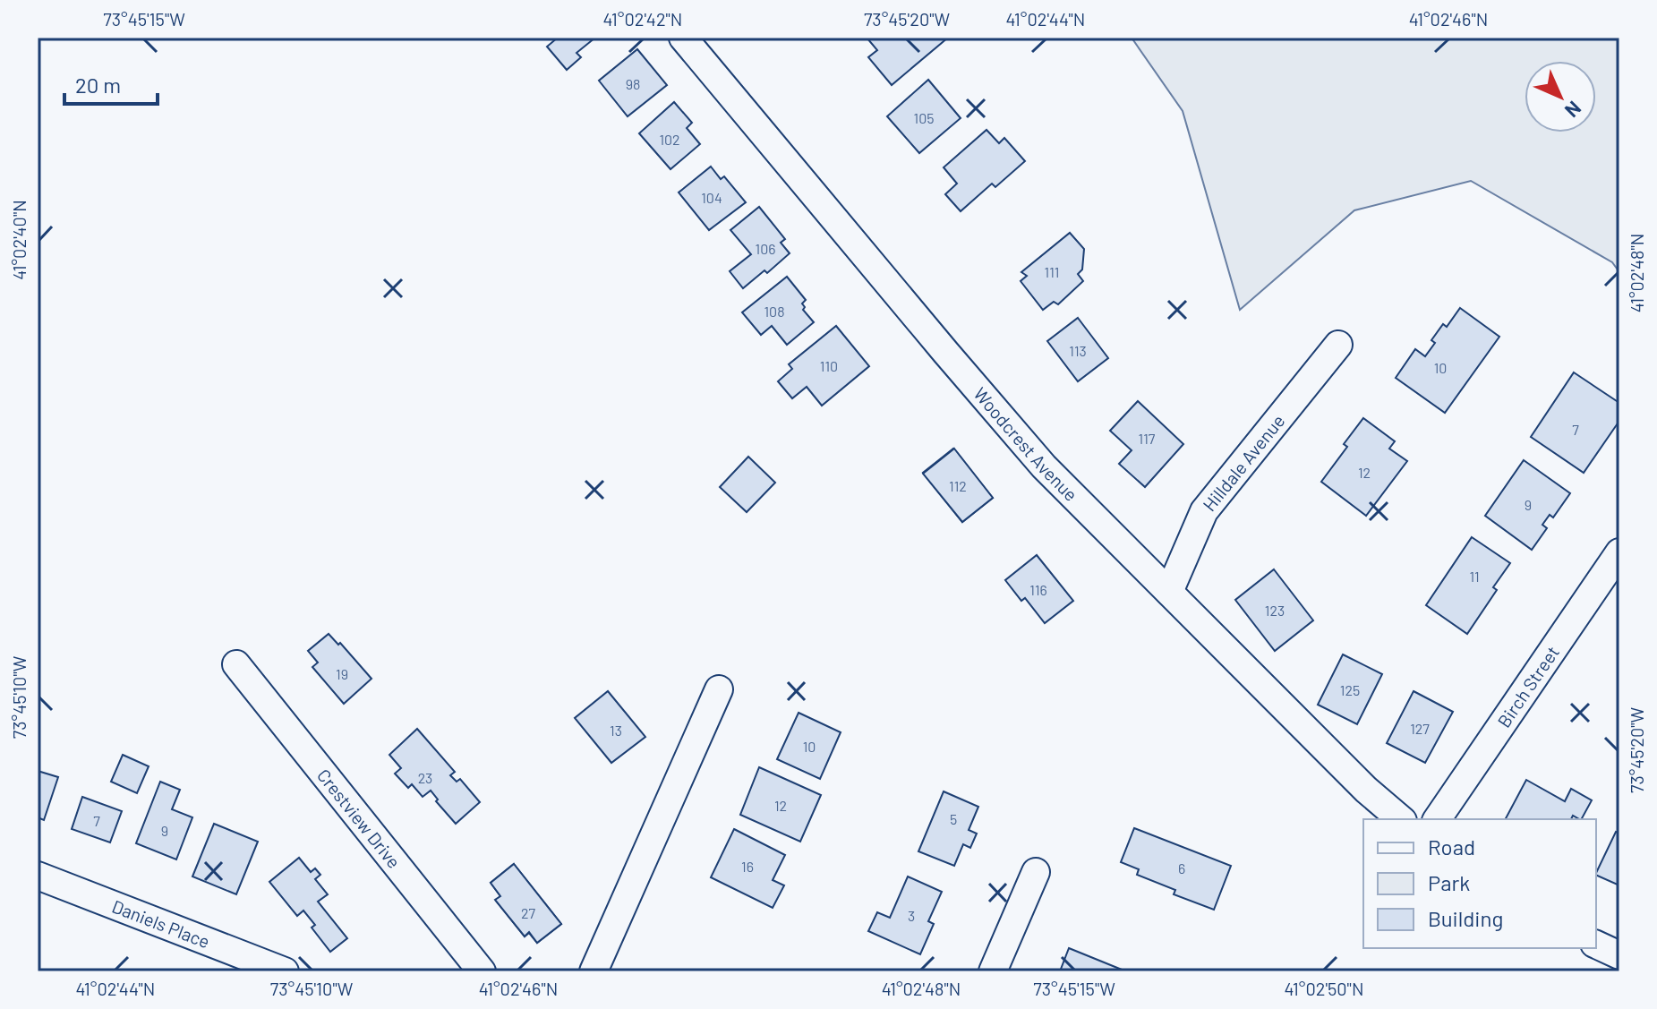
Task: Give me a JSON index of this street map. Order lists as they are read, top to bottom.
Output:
{
  "streets": {
    "street": [
      "Woodcrest Avenue",
      "Hilldale Avenue",
      "Birch Street",
      "Crestview Drive",
      "Daniels Place"
    ]
  },
  "crossings": [
    ["Woodcrest Avenue", "Hilldale Avenue"]
  ],
  "house_numbers": [
    "98",
    "105",
    "102",
    "104",
    "106",
    "111",
    "108",
    "113",
    "110",
    "10",
    "7",
    "117",
    "12",
    "112",
    "9",
    "11",
    "116",
    "123",
    "19",
    "125",
    "127",
    "13",
    "10",
    "23",
    "12",
    "5",
    "7",
    "9",
    "16",
    "6",
    "27",
    "3"
  ],
  "legend": ["Road", "Park", "Building"],
  "scale_bar": "20 m",
  "north": "bottom right",
  "coordinates": [
    "73°45'15\"W",
    "41°02'42\"N",
    "73°45'20\"W",
    "41°02'44\"N",
    "41°02'46\"N",
    "41°02'40\"N",
    "41°02'48\"N",
    "73°45'10\"W",
    "41°02'50\"N"
  ]
}
